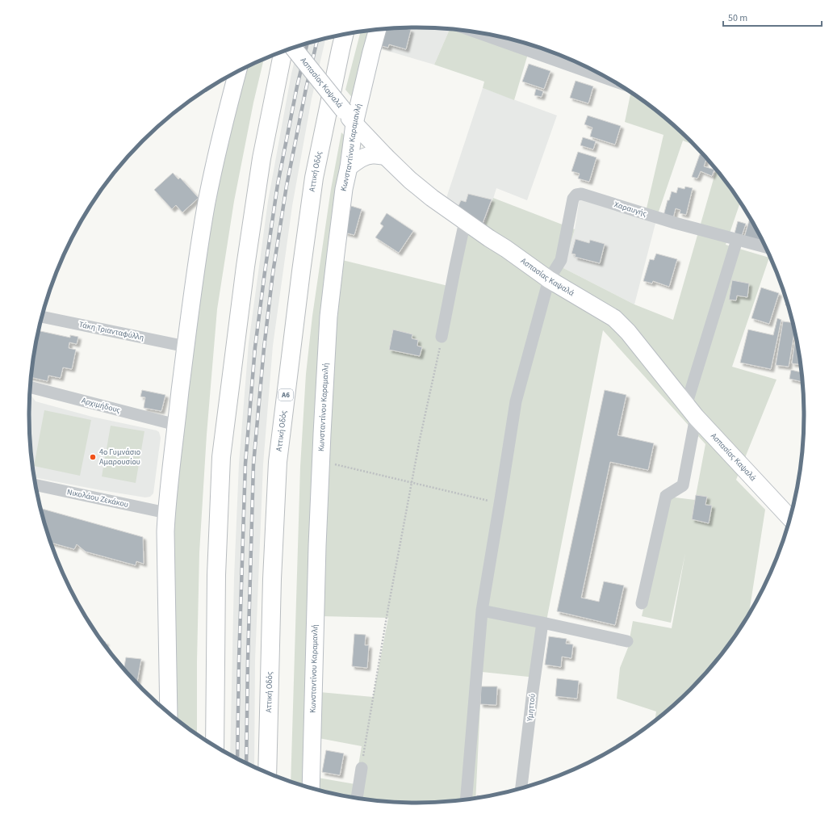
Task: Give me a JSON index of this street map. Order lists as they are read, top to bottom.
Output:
{
  "streets": {
    "highway": ["Αττική Οδός", "Α6"],
    "street": [
      "Ασπασίας Καψαλά",
      "Κωνσταντίνου Καραμανλή",
      "Χαραυγής",
      "Τάκη Τριανταφύλλη",
      "Αρχιμήδους",
      "Νικολάου Ζεκάκου",
      "Υμηττού"
    ]
  },
  "crossings": [
    ["Ασπασίας Καψαλά", "Κωνσταντίνου Καραμανλή"],
    ["Ασπασίας Καψαλά", "Χαραυγής"]
  ],
  "places": ["4ο Γυμνάσιο Αμαρουσίου"],
  "scale_bar": "50 m"
}
